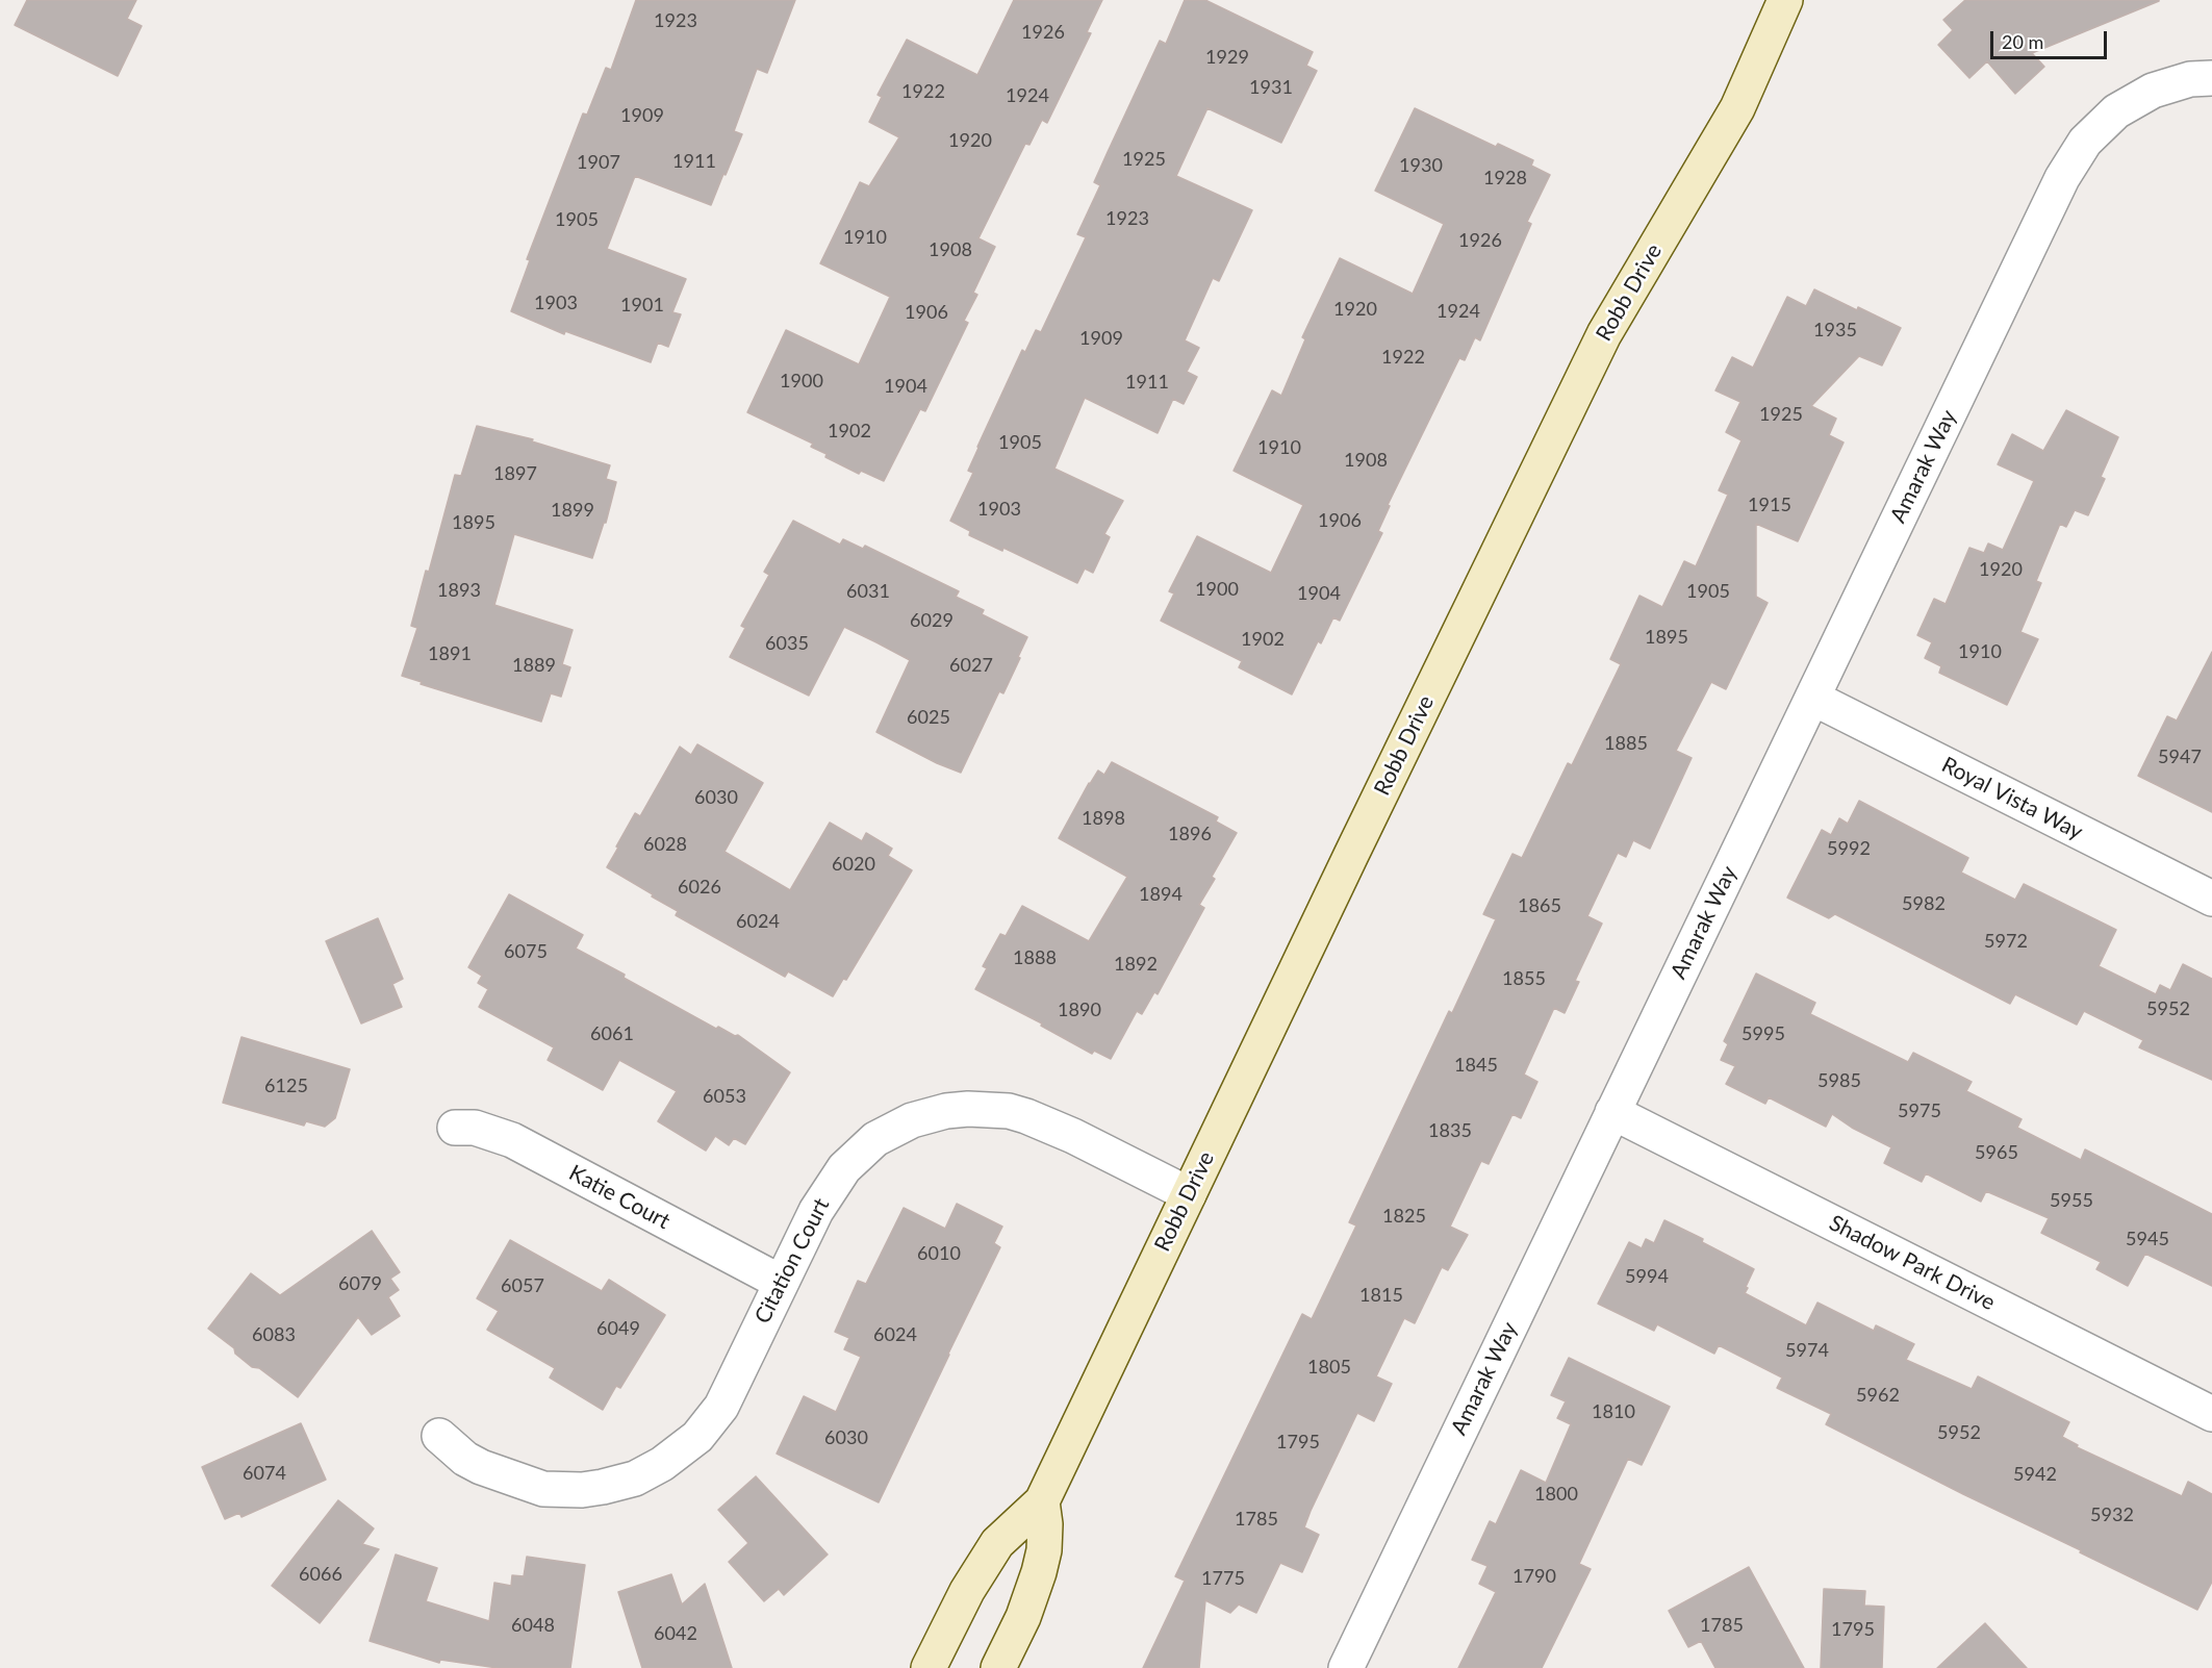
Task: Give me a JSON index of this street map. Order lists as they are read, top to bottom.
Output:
{
  "streets": {
    "main road": ["Robb Drive"],
    "street": [
      "Amarak Way",
      "Royal Vista Way",
      "Katie Court",
      "Citation Court",
      "Shadow Park Drive"
    ]
  },
  "crossings": [
    ["Robb Drive", "Citation Court"],
    ["Amarak Way", "Royal Vista Way"],
    ["Amarak Way", "Shadow Park Drive"],
    ["Katie Court", "Citation Court"]
  ],
  "house_numbers": [
    "1923",
    "1926",
    "1929",
    "1931",
    "1922",
    "1924",
    "1909",
    "1920",
    "1925",
    "1911",
    "1907",
    "1930",
    "1928",
    "1923",
    "1905",
    "1910",
    "1926",
    "1908",
    "1903",
    "1901",
    "1920",
    "1924",
    "1906",
    "1935",
    "1909",
    "1922",
    "1900",
    "1911",
    "1904",
    "1925",
    "1902",
    "1905",
    "1910",
    "1908",
    "1897",
    "1915",
    "1903",
    "1899",
    "1906",
    "1895",
    "1920",
    "1900",
    "1893",
    "6031",
    "1905",
    "1904",
    "6029",
    "1895",
    "1902",
    "6035",
    "1910",
    "1891",
    "1889",
    "6027",
    "6025",
    "1885",
    "5947",
    "6030",
    "1898",
    "1896",
    "6028",
    "5992",
    "6020",
    "6026",
    "1894",
    "5982",
    "1865",
    "6024",
    "5972",
    "6075",
    "1888",
    "1892",
    "1855",
    "5952",
    "1890",
    "6061",
    "5995",
    "1845",
    "5985",
    "6125",
    "6053",
    "5975",
    "1835",
    "5965",
    "5955",
    "1825",
    "5945",
    "6010",
    "5994",
    "6079",
    "6057",
    "1815",
    "6049",
    "6083",
    "6024",
    "5974",
    "1805",
    "5962",
    "1810",
    "5952",
    "6030",
    "1795",
    "6074",
    "5942",
    "1800",
    "5932",
    "1785",
    "6066",
    "1790",
    "1775",
    "6048",
    "1785",
    "1795",
    "6042"
  ],
  "scale_bar": "20 m"
}
